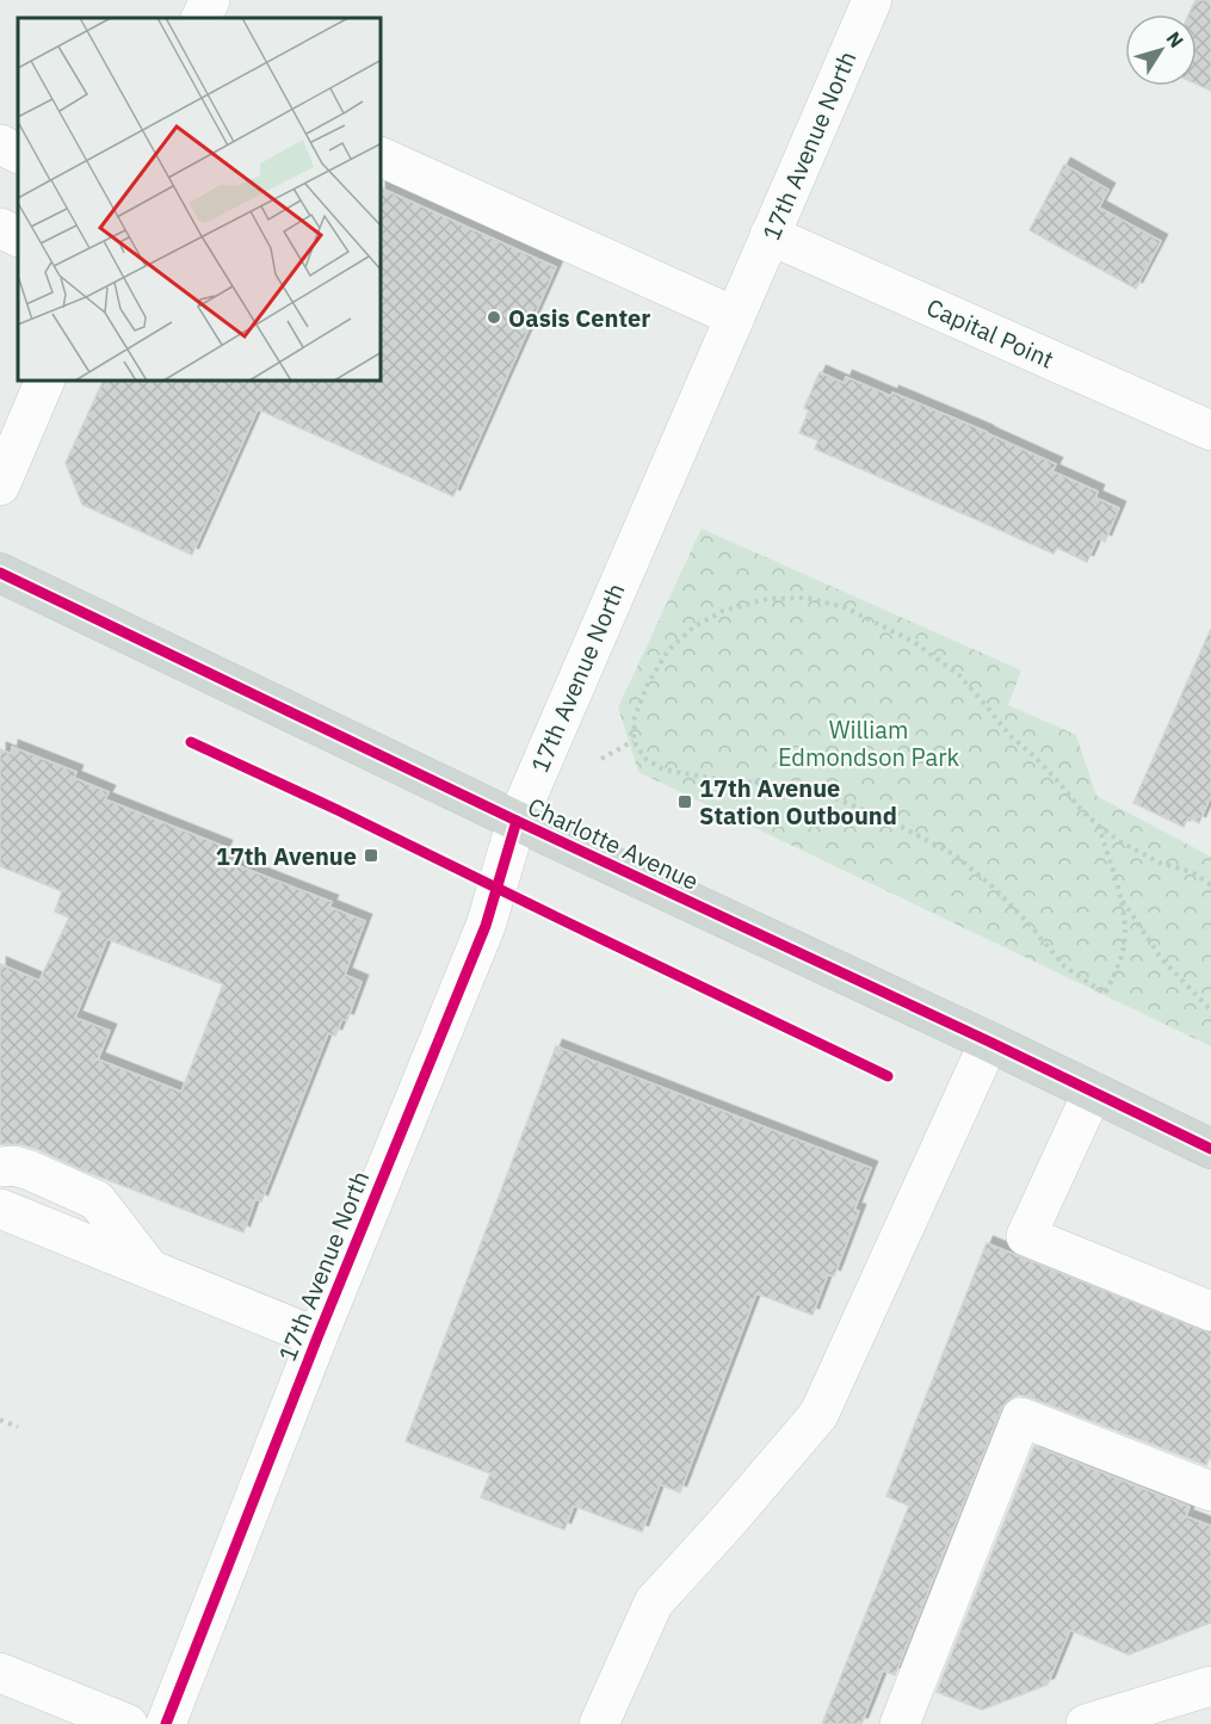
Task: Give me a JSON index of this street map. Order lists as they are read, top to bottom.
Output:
{
  "streets": {
    "main road": ["Charlotte Avenue"],
    "street": ["17th Avenue North", "Capital Point"]
  },
  "crossings": [
    ["17th Avenue North", "Capital Point"],
    ["17th Avenue North", "Charlotte Avenue"]
  ],
  "parks": ["William Edmondson Park"],
  "places": {
    "other": ["Oasis Center"],
    "transit": ["17th Avenue Station Outbound", "17th Avenue"]
  },
  "north": "top right"
}
